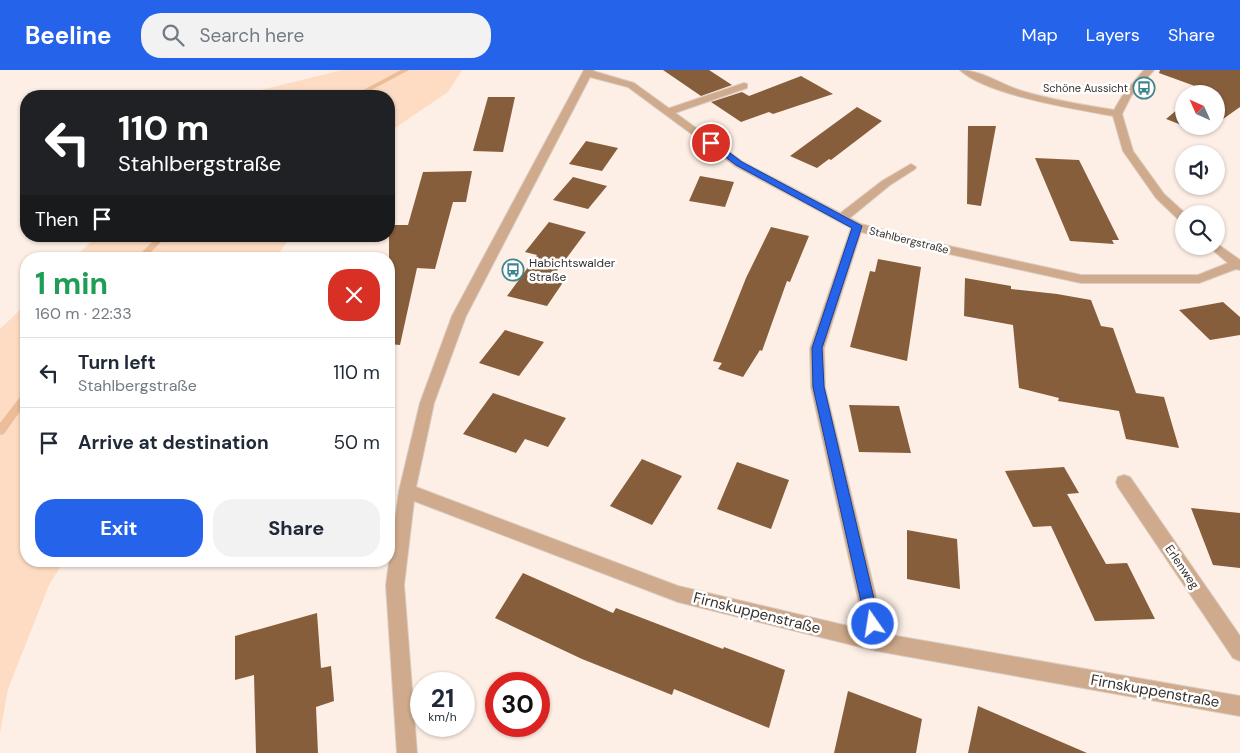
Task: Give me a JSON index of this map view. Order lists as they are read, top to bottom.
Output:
{
  "streets": {
    "street": ["Stahlbergstraße", "Erlenweg", "Firnskuppenstraße"]
  },
  "places": {
    "bus stop": ["Schöne Aussicht", "Habichtswalder Straße"]
  },
  "north": "top left",
  "page": {
    "header": "Beeline",
    "search": "Search here",
    "nav": ["Map", "Layers", "Share"],
    "turn": ["110 m", "Stahlbergstraße"],
    "then": "Then",
    "heading": ["1 min", "160 m · 22:33"],
    "list": [
      {
        "name": "Turn left",
        "note": "Stahlbergstraße",
        "value": "110 m"
      },
      {
        "name": "Arrive at destination",
        "value": "50 m"
      }
    ],
    "buttons": ["Exit", "Share"],
    "speed": "21 km/h",
    "limit": "30"
  }
}
